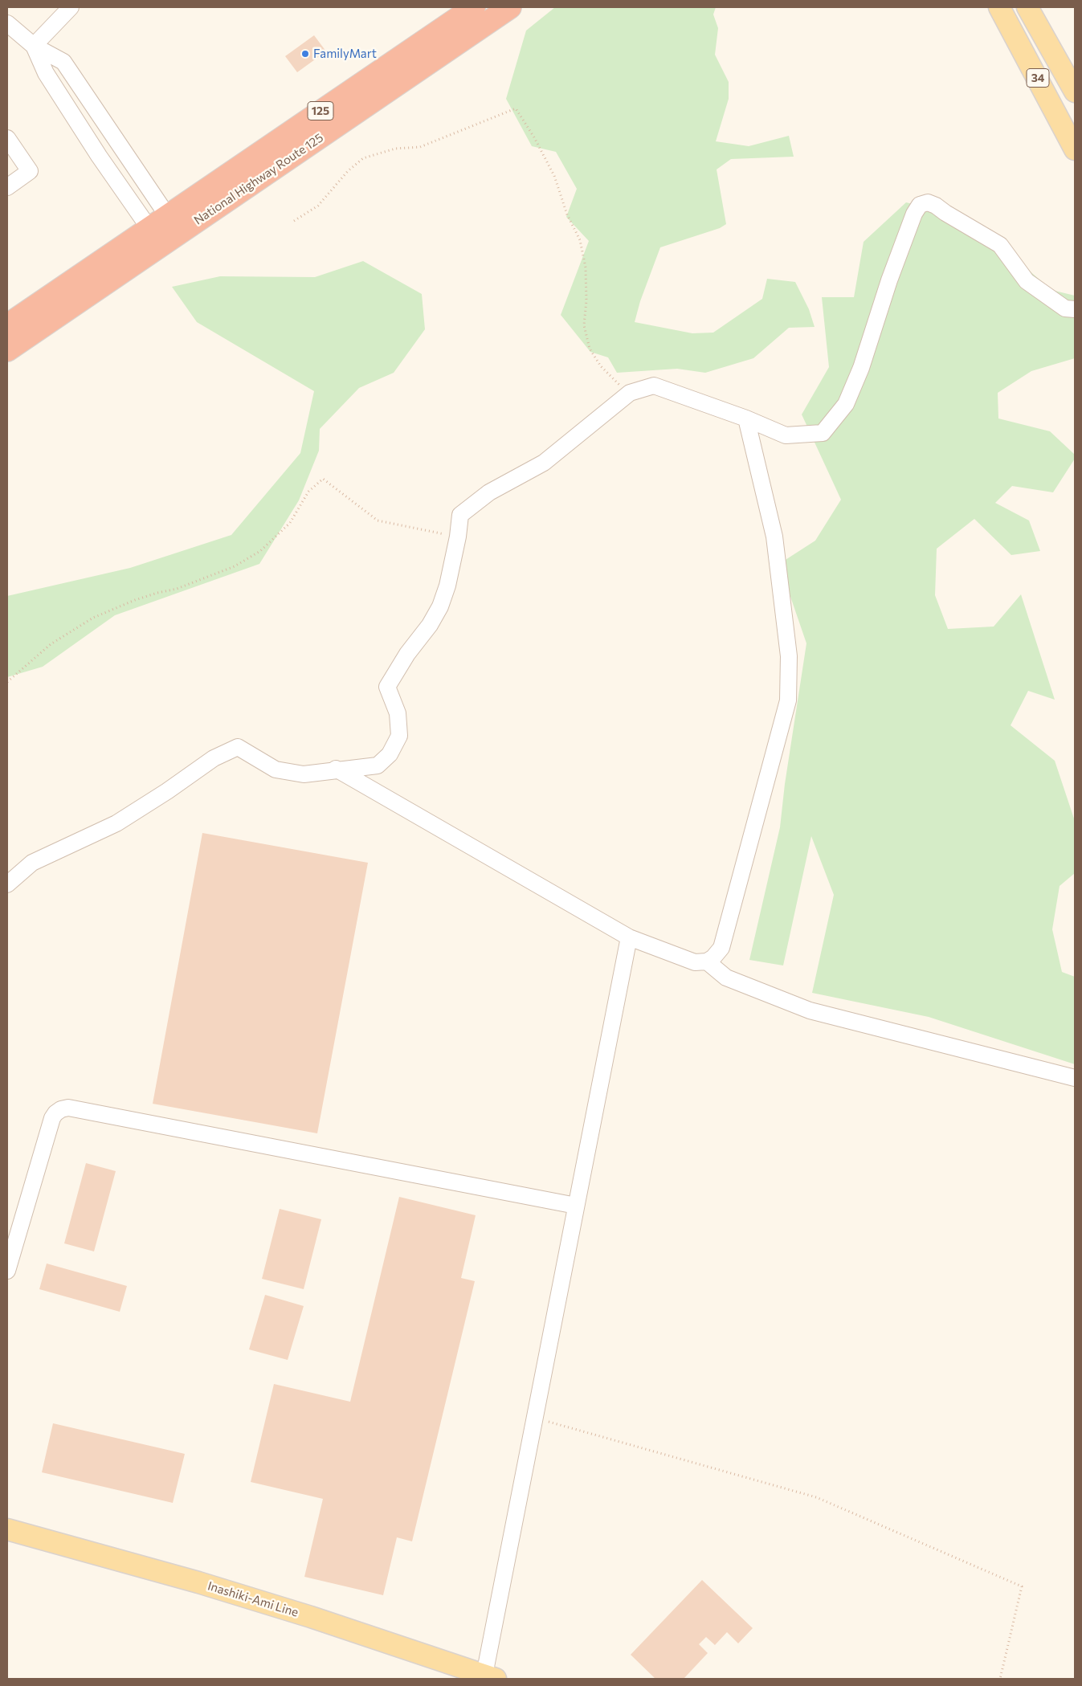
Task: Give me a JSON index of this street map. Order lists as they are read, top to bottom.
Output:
{
  "streets": {
    "highway": ["125", "National Highway Route 125"],
    "main road": ["34", "Inashiki-Ami Line"]
  },
  "places": ["FamilyMart"]
}
